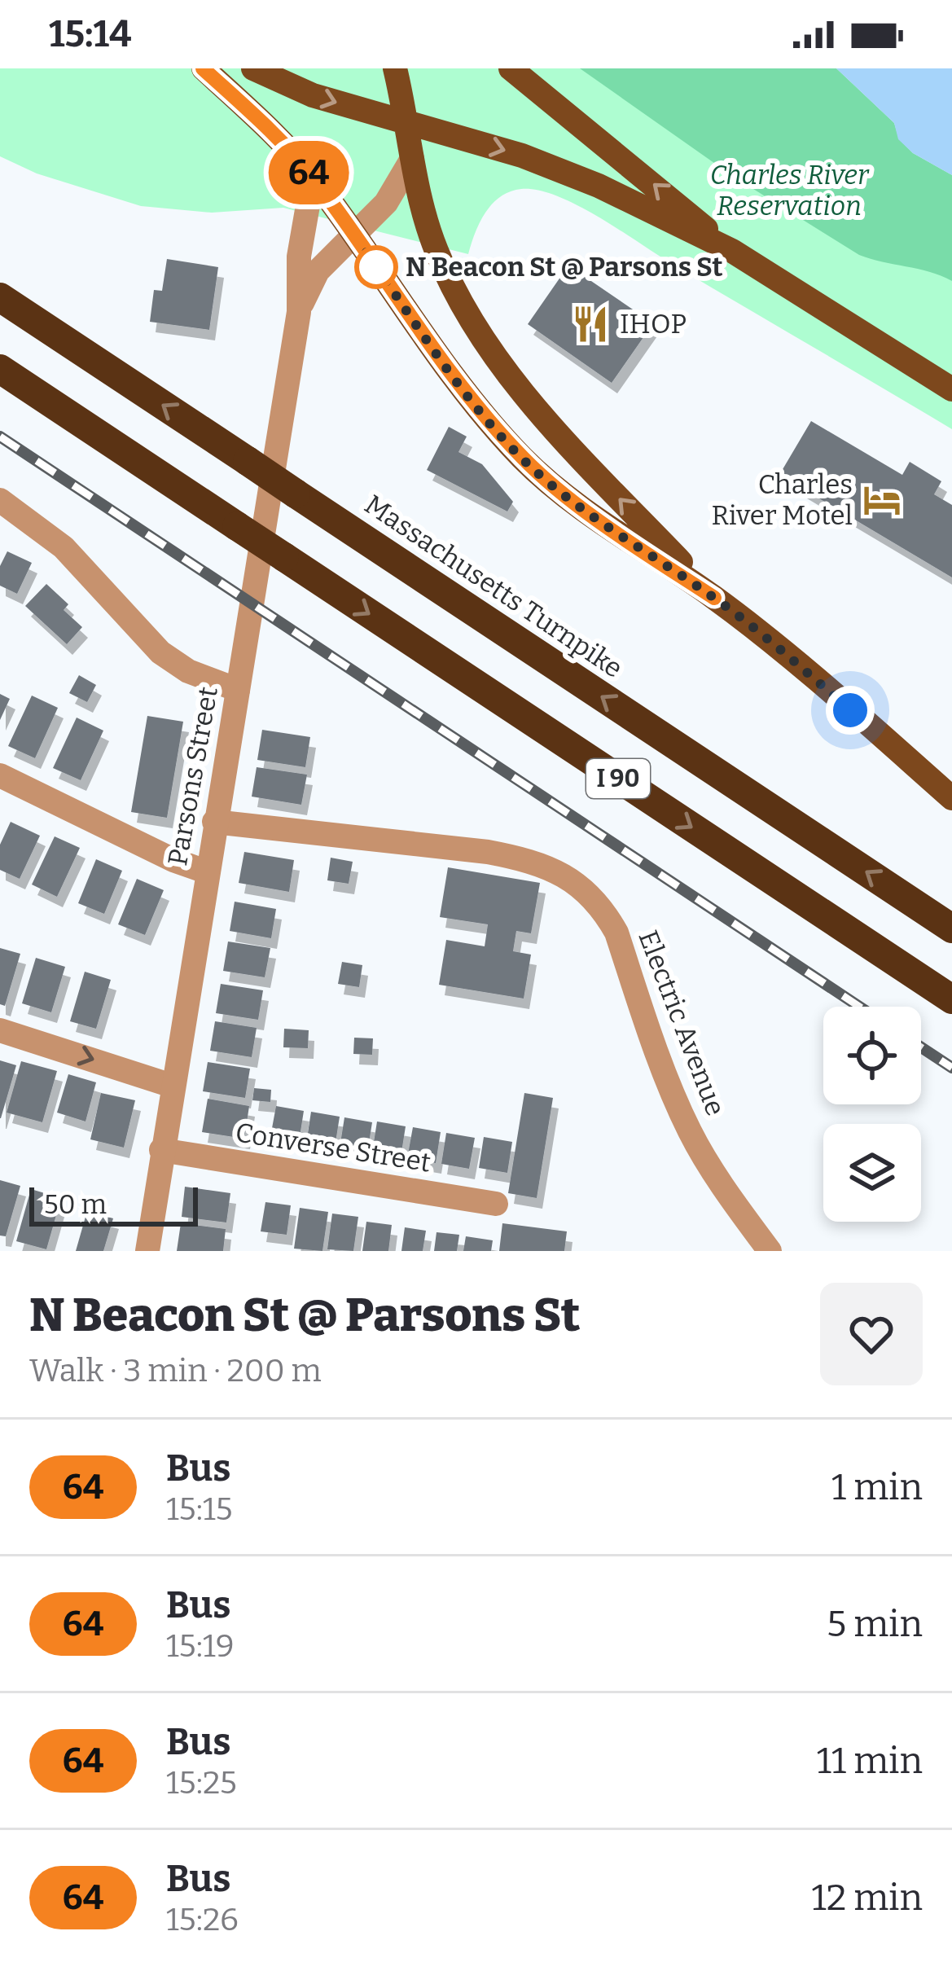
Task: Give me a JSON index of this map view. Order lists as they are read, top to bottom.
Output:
{
  "streets": {
    "highway": ["Massachusetts Turnpike", "I 90"],
    "street": ["Parsons Street", "Electric Avenue", "Converse Street"]
  },
  "crossings": [
    ["Parsons Street", "Electric Avenue"],
    ["Parsons Street", "Converse Street"]
  ],
  "parks": ["Charles River Reservation"],
  "places": {
    "other": ["N Beacon St @ Parsons St"],
    "restaurant": ["IHOP"],
    "hotel": ["Charles River Motel"]
  },
  "lines": ["bus line 64"],
  "scale_bar": "50 m",
  "page": {
    "status": "15:14",
    "on_map": "64",
    "scale": "50 m",
    "heading": ["N Beacon St @ Parsons St", "Walk · 3 min · 200 m"],
    "list": [
      {
        "mark": "64",
        "name": "Bus",
        "note": "15:15",
        "value": "1 min"
      },
      {
        "mark": "64",
        "name": "Bus",
        "note": "15:19",
        "value": "5 min"
      },
      {
        "mark": "64",
        "name": "Bus",
        "note": "15:25",
        "value": "11 min"
      },
      {
        "mark": "64",
        "name": "Bus",
        "note": "15:26",
        "value": "12 min"
      }
    ]
  }
}
